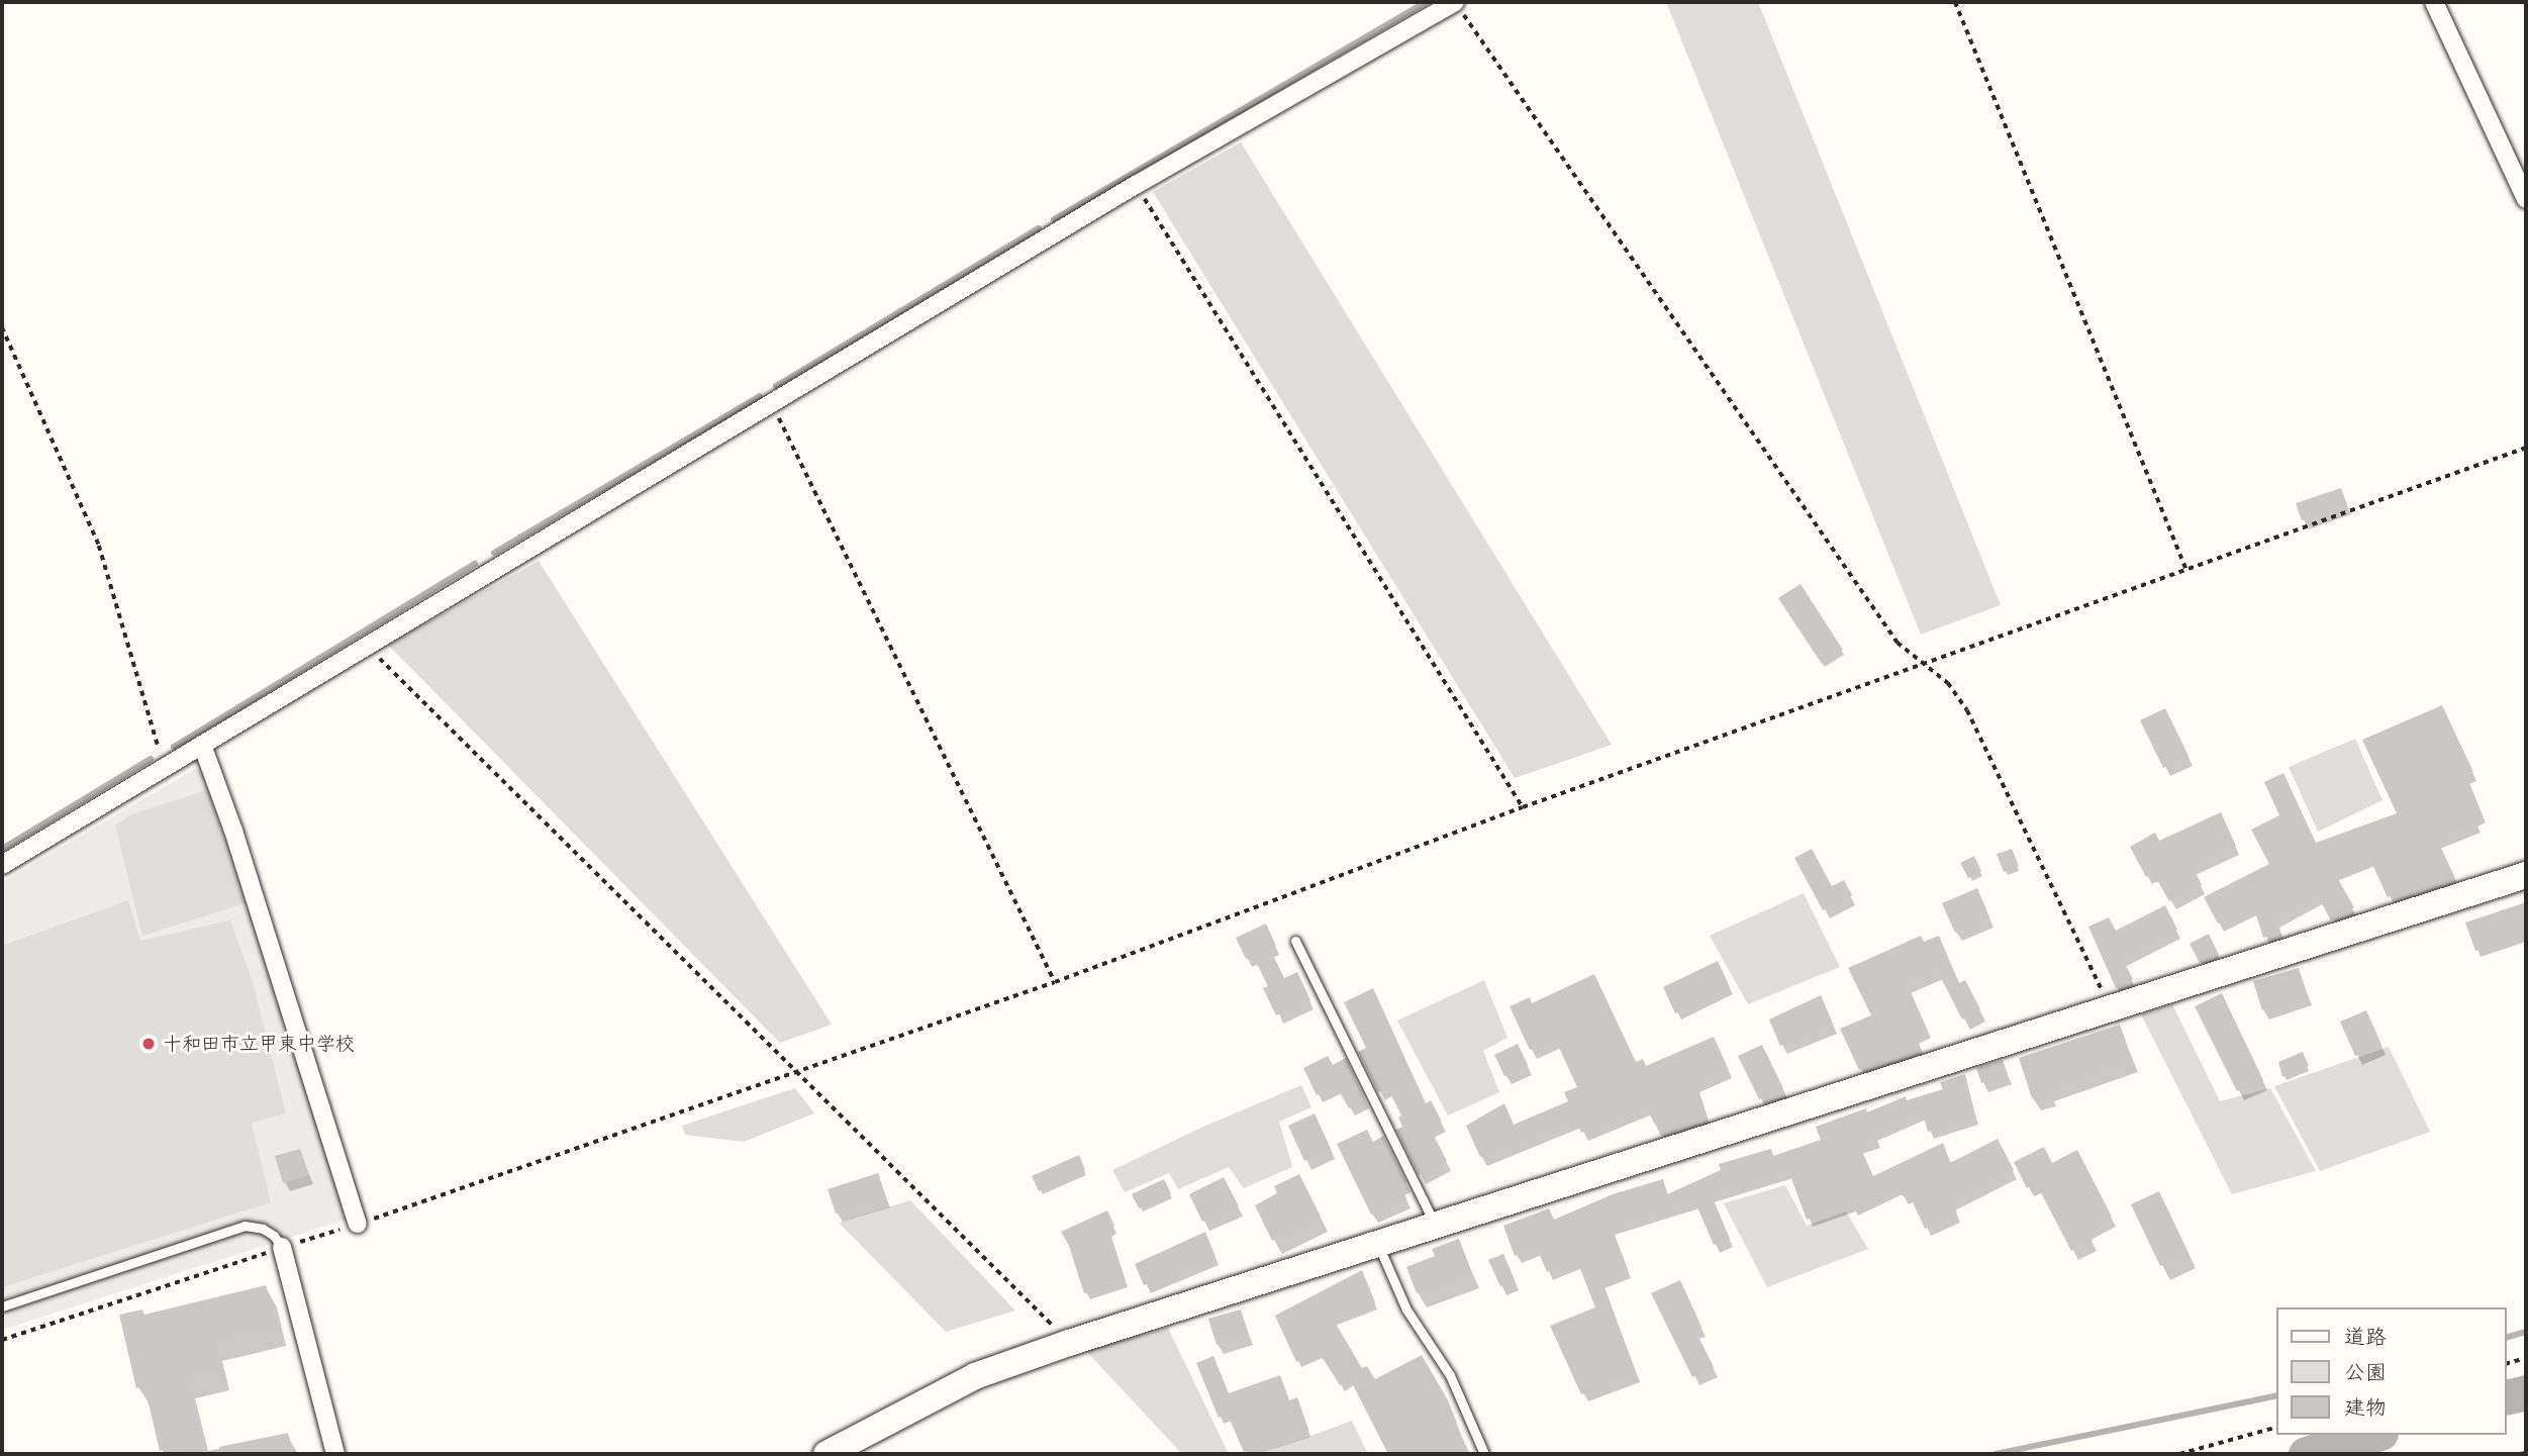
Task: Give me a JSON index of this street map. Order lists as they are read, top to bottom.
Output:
{
  "places": ["十和田市立甲東中学校"],
  "legend": ["道路", "公園", "建物"]
}
